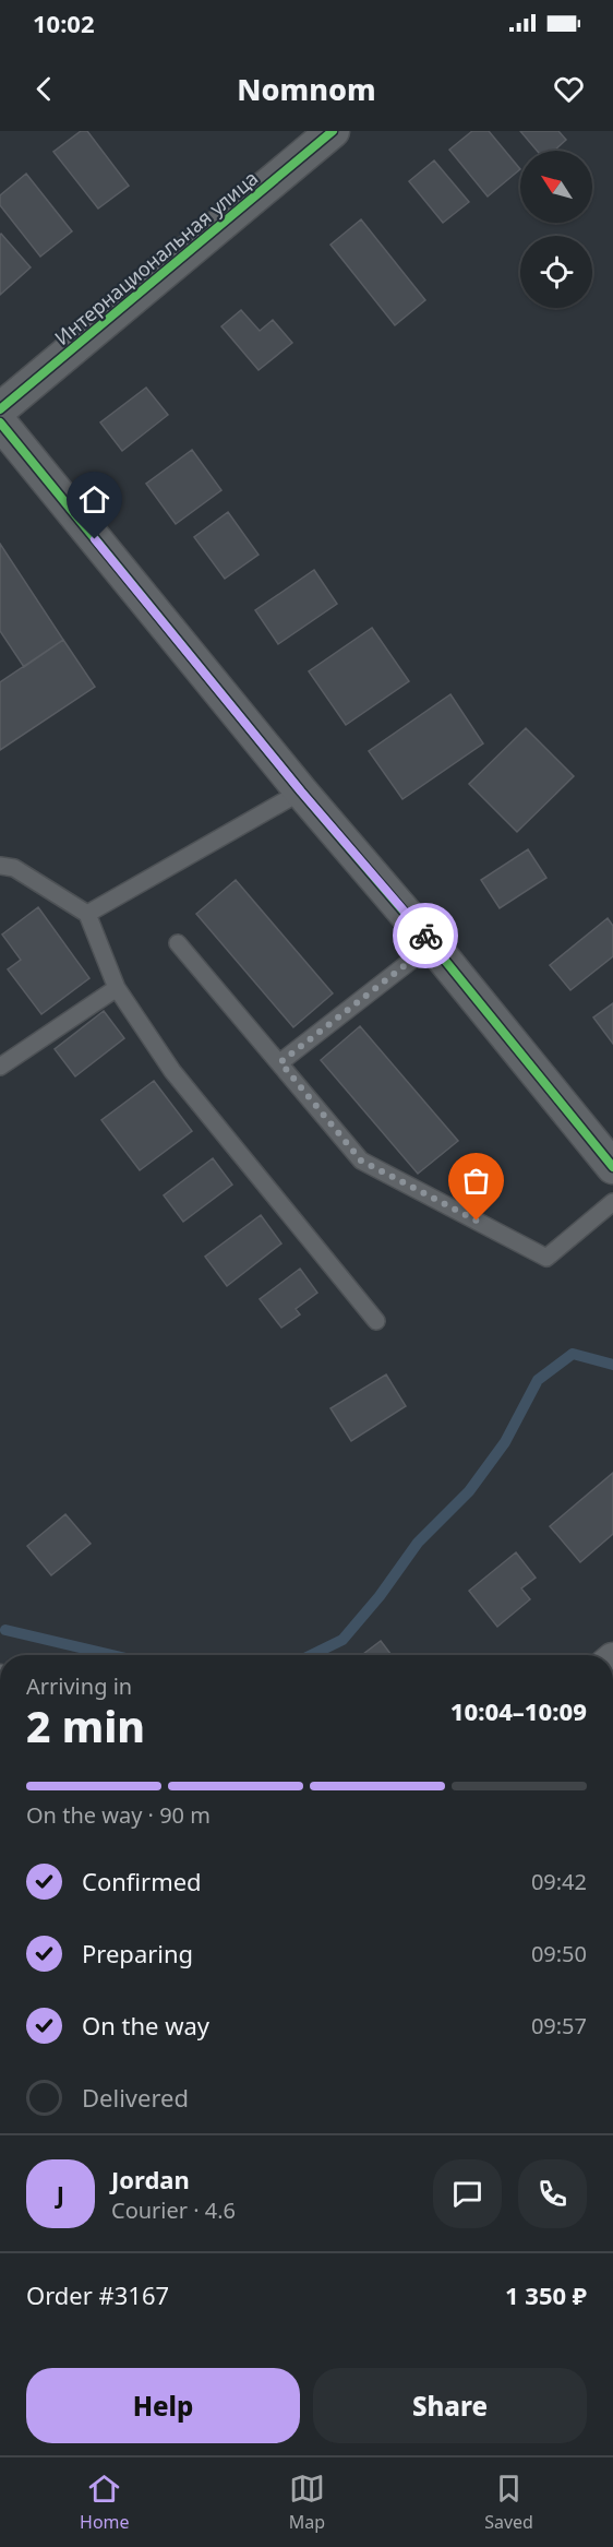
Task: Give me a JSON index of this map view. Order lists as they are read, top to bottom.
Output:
{
  "streets": {
    "street": ["Интернациональная улица"]
  },
  "north": "top left",
  "page": {
    "status": "10:02",
    "header": "Nomnom",
    "heading": ["2 min", "Arriving in", "10:04–10:09"],
    "panel": [
      "Jordan",
      "Courier · 4.6",
      "Order #3167",
      "1 350 ₽"
    ],
    "bar": "On the way · 90 m",
    "list": [
      ["Confirmed", "09:42"],
      ["Preparing", "09:50"],
      ["On the way", "09:57"],
      "Delivered"
    ],
    "round": "J",
    "buttons": ["Help", "Share"],
    "tabs": ["Home", "Map", "Saved"]
  }
}
